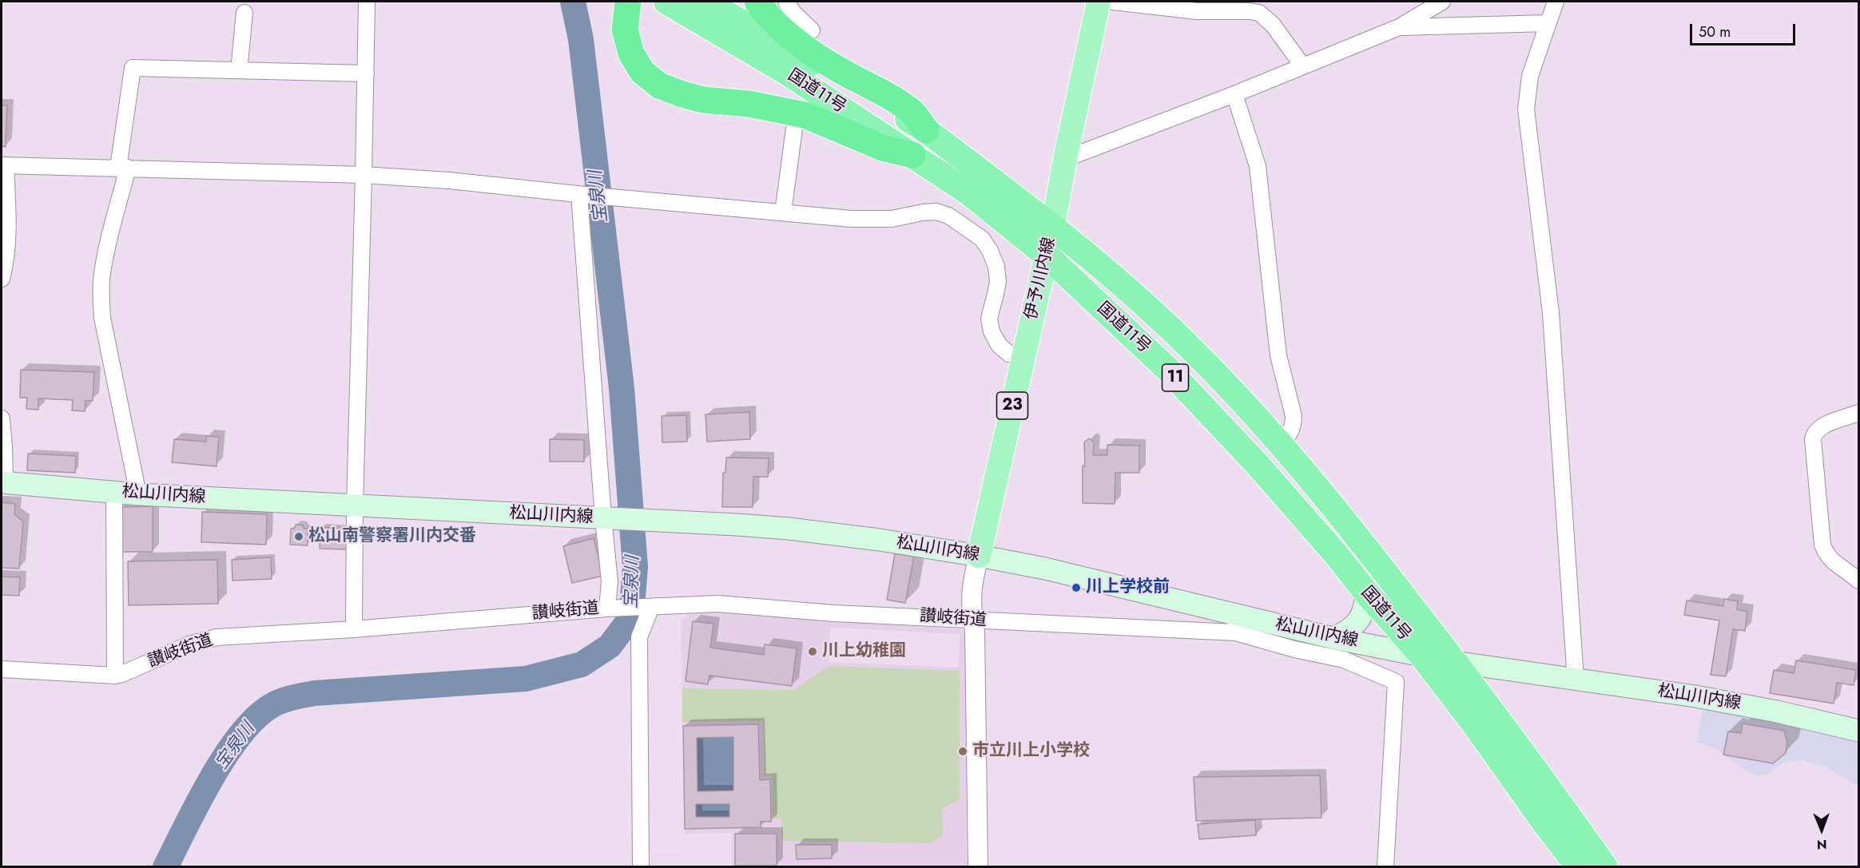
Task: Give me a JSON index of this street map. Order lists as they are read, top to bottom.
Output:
{
  "streets": {
    "highway": ["国道11号", "11"],
    "main road": ["伊予川内線", "23", "松山川内線"],
    "street": ["讃岐街道"]
  },
  "crossings": [
    ["国道11号", "伊予川内線"],
    ["国道11号", "松山川内線"],
    ["伊予川内線", "松山川内線"],
    ["松山川内線", "讃岐街道"]
  ],
  "water": ["宝泉川"],
  "places": [
    "松山南警察署川内交番",
    "川上学校前",
    "川上幼稚園",
    "市立川上小学校"
  ],
  "scale_bar": "50 m",
  "north": "bottom"
}
